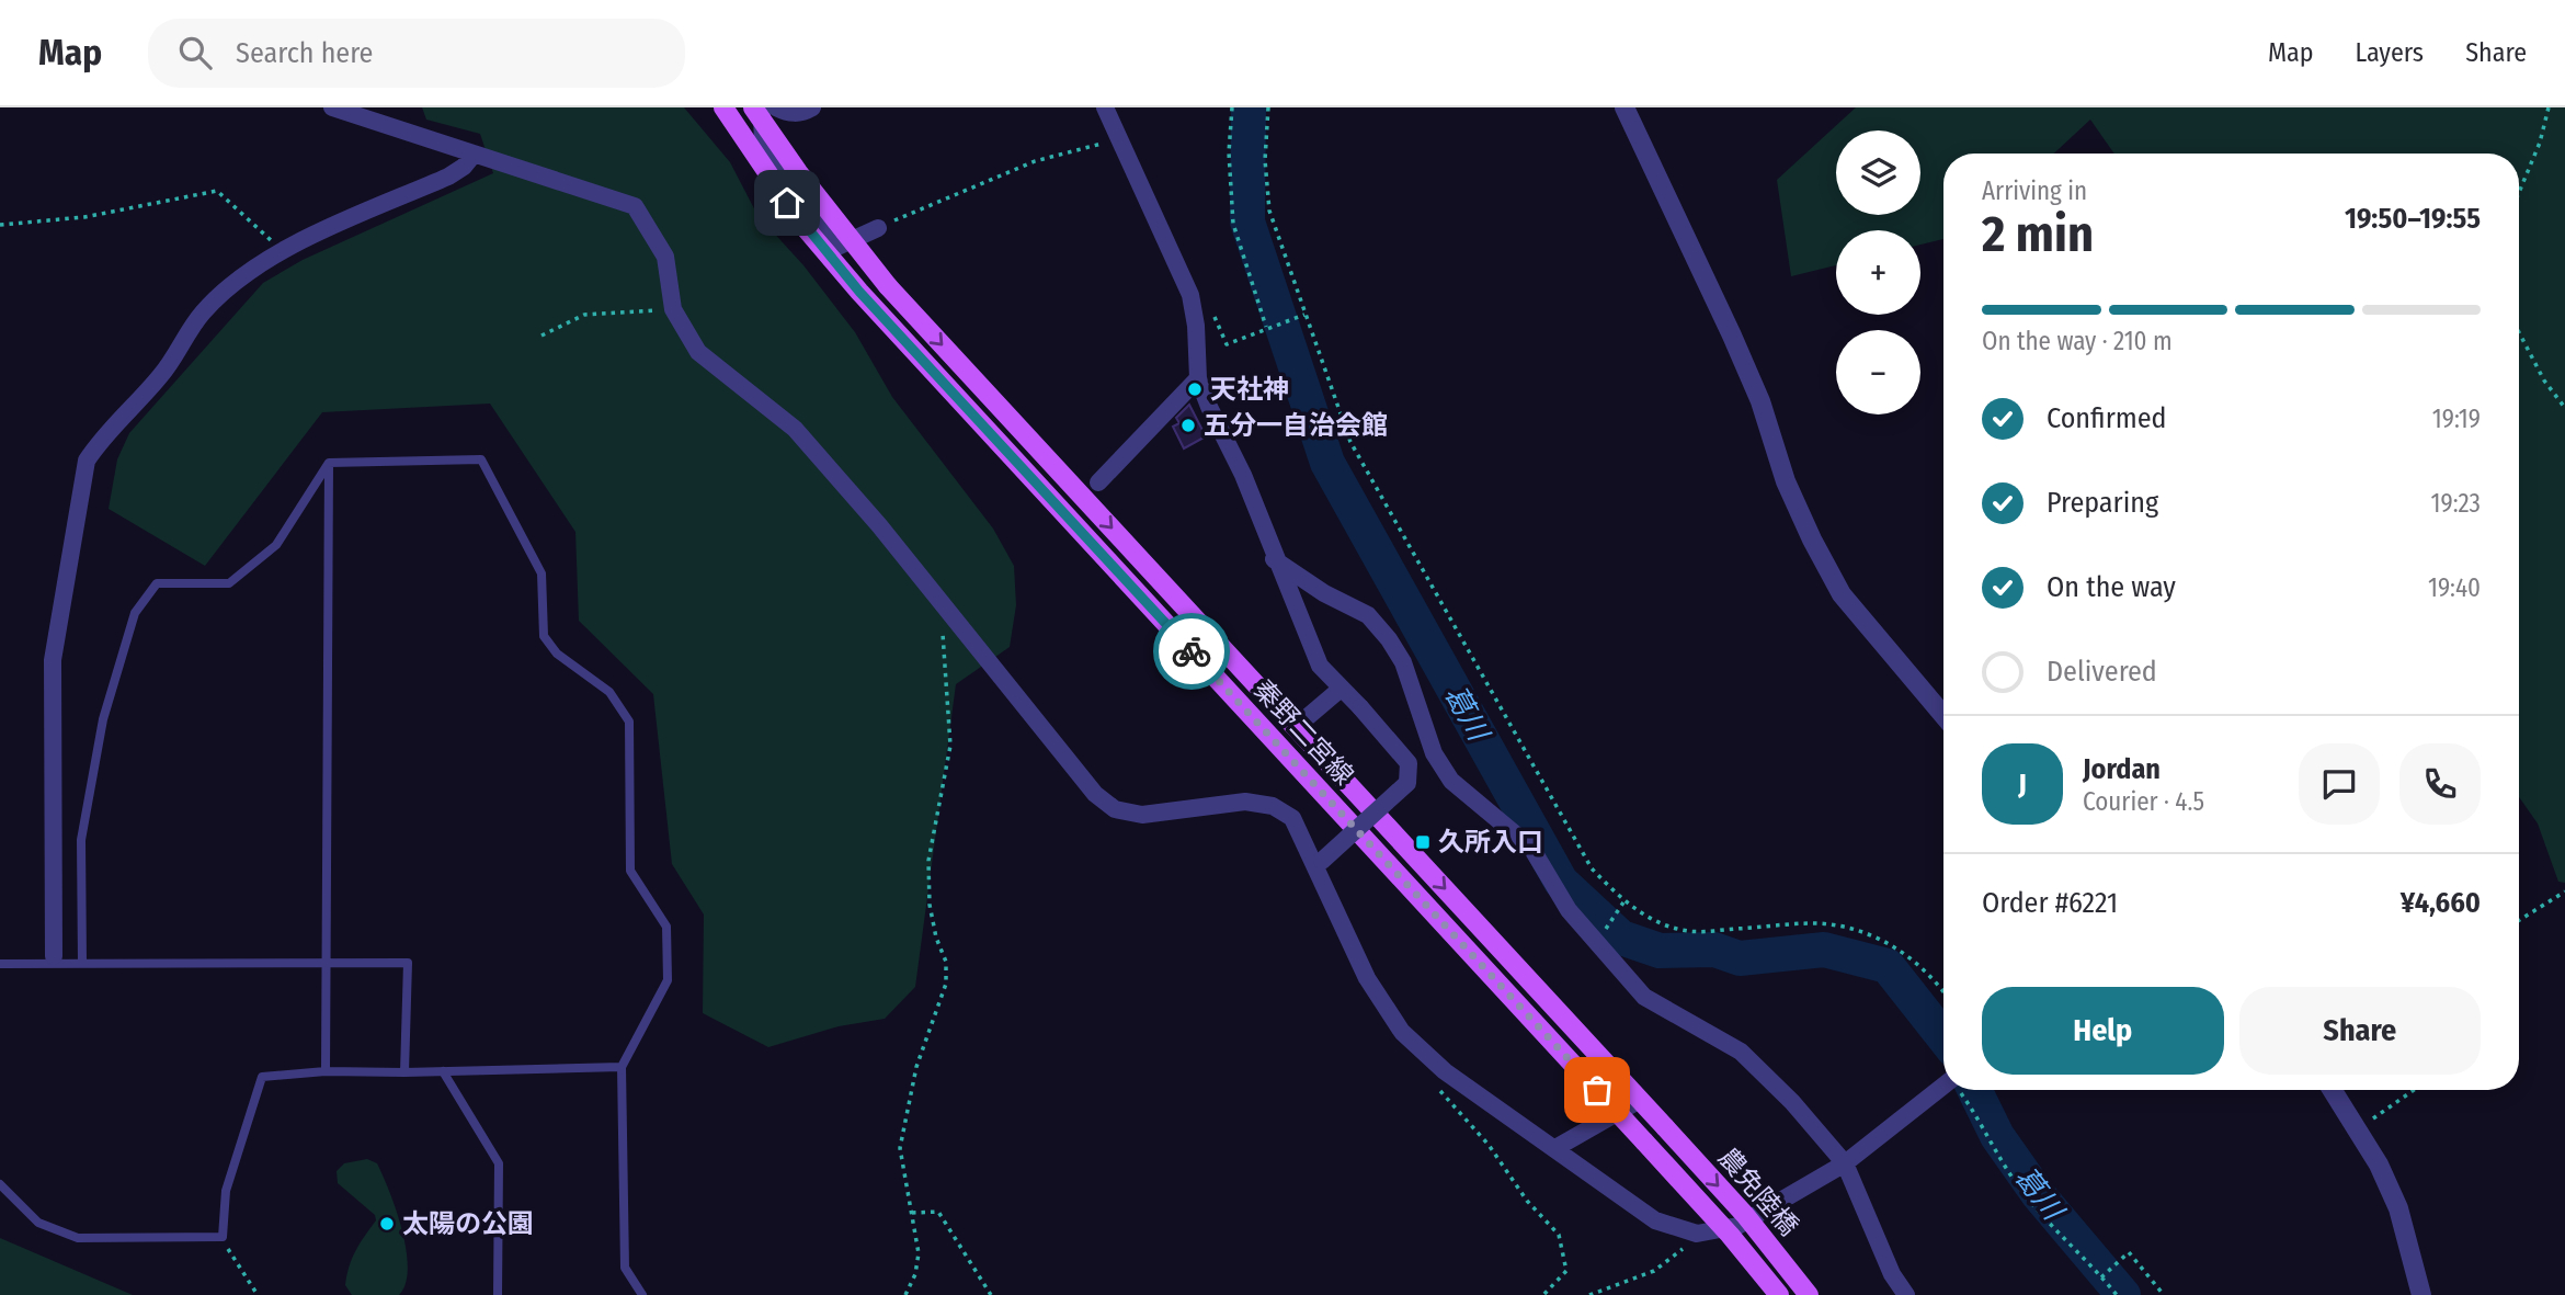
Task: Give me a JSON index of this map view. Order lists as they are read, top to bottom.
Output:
{
  "streets": {
    "main road": ["秦野二宮線", "農免陸橋"]
  },
  "crossings": [
    ["秦野二宮線", "農免陸橋"]
  ],
  "water": ["葛川"],
  "places": {
    "other": ["天社神", "五分一自治会館", "太陽の公園"],
    "transit": ["久所入口"]
  },
  "page": {
    "header": "Map",
    "search": "Search here",
    "nav": ["Map", "Layers", "Share"],
    "map_buttons": ["+", "−"],
    "heading": ["2 min", "Arriving in", "19:50–19:55"],
    "panel": [
      "Jordan",
      "Courier · 4.5",
      "Order #6221",
      "¥4,660"
    ],
    "bar": "On the way · 210 m",
    "list": [
      ["Confirmed", "19:19"],
      ["Preparing", "19:23"],
      ["On the way", "19:40"],
      "Delivered"
    ],
    "round": "J",
    "buttons": ["Help", "Share"]
  }
}
